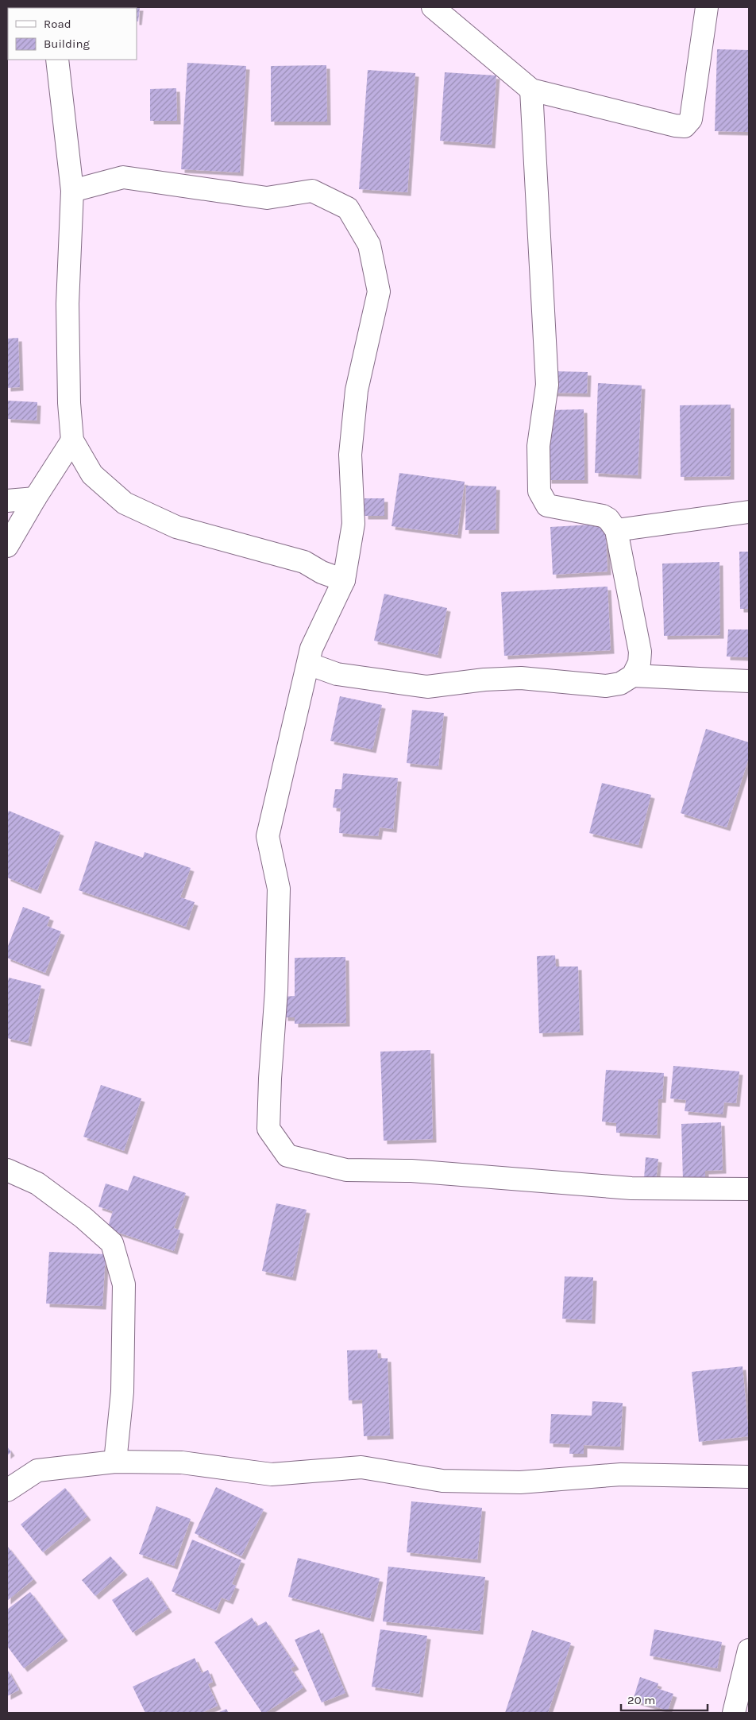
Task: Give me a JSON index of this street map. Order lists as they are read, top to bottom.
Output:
{
  "legend": ["Road", "Building"],
  "scale_bar": "20 m"
}
